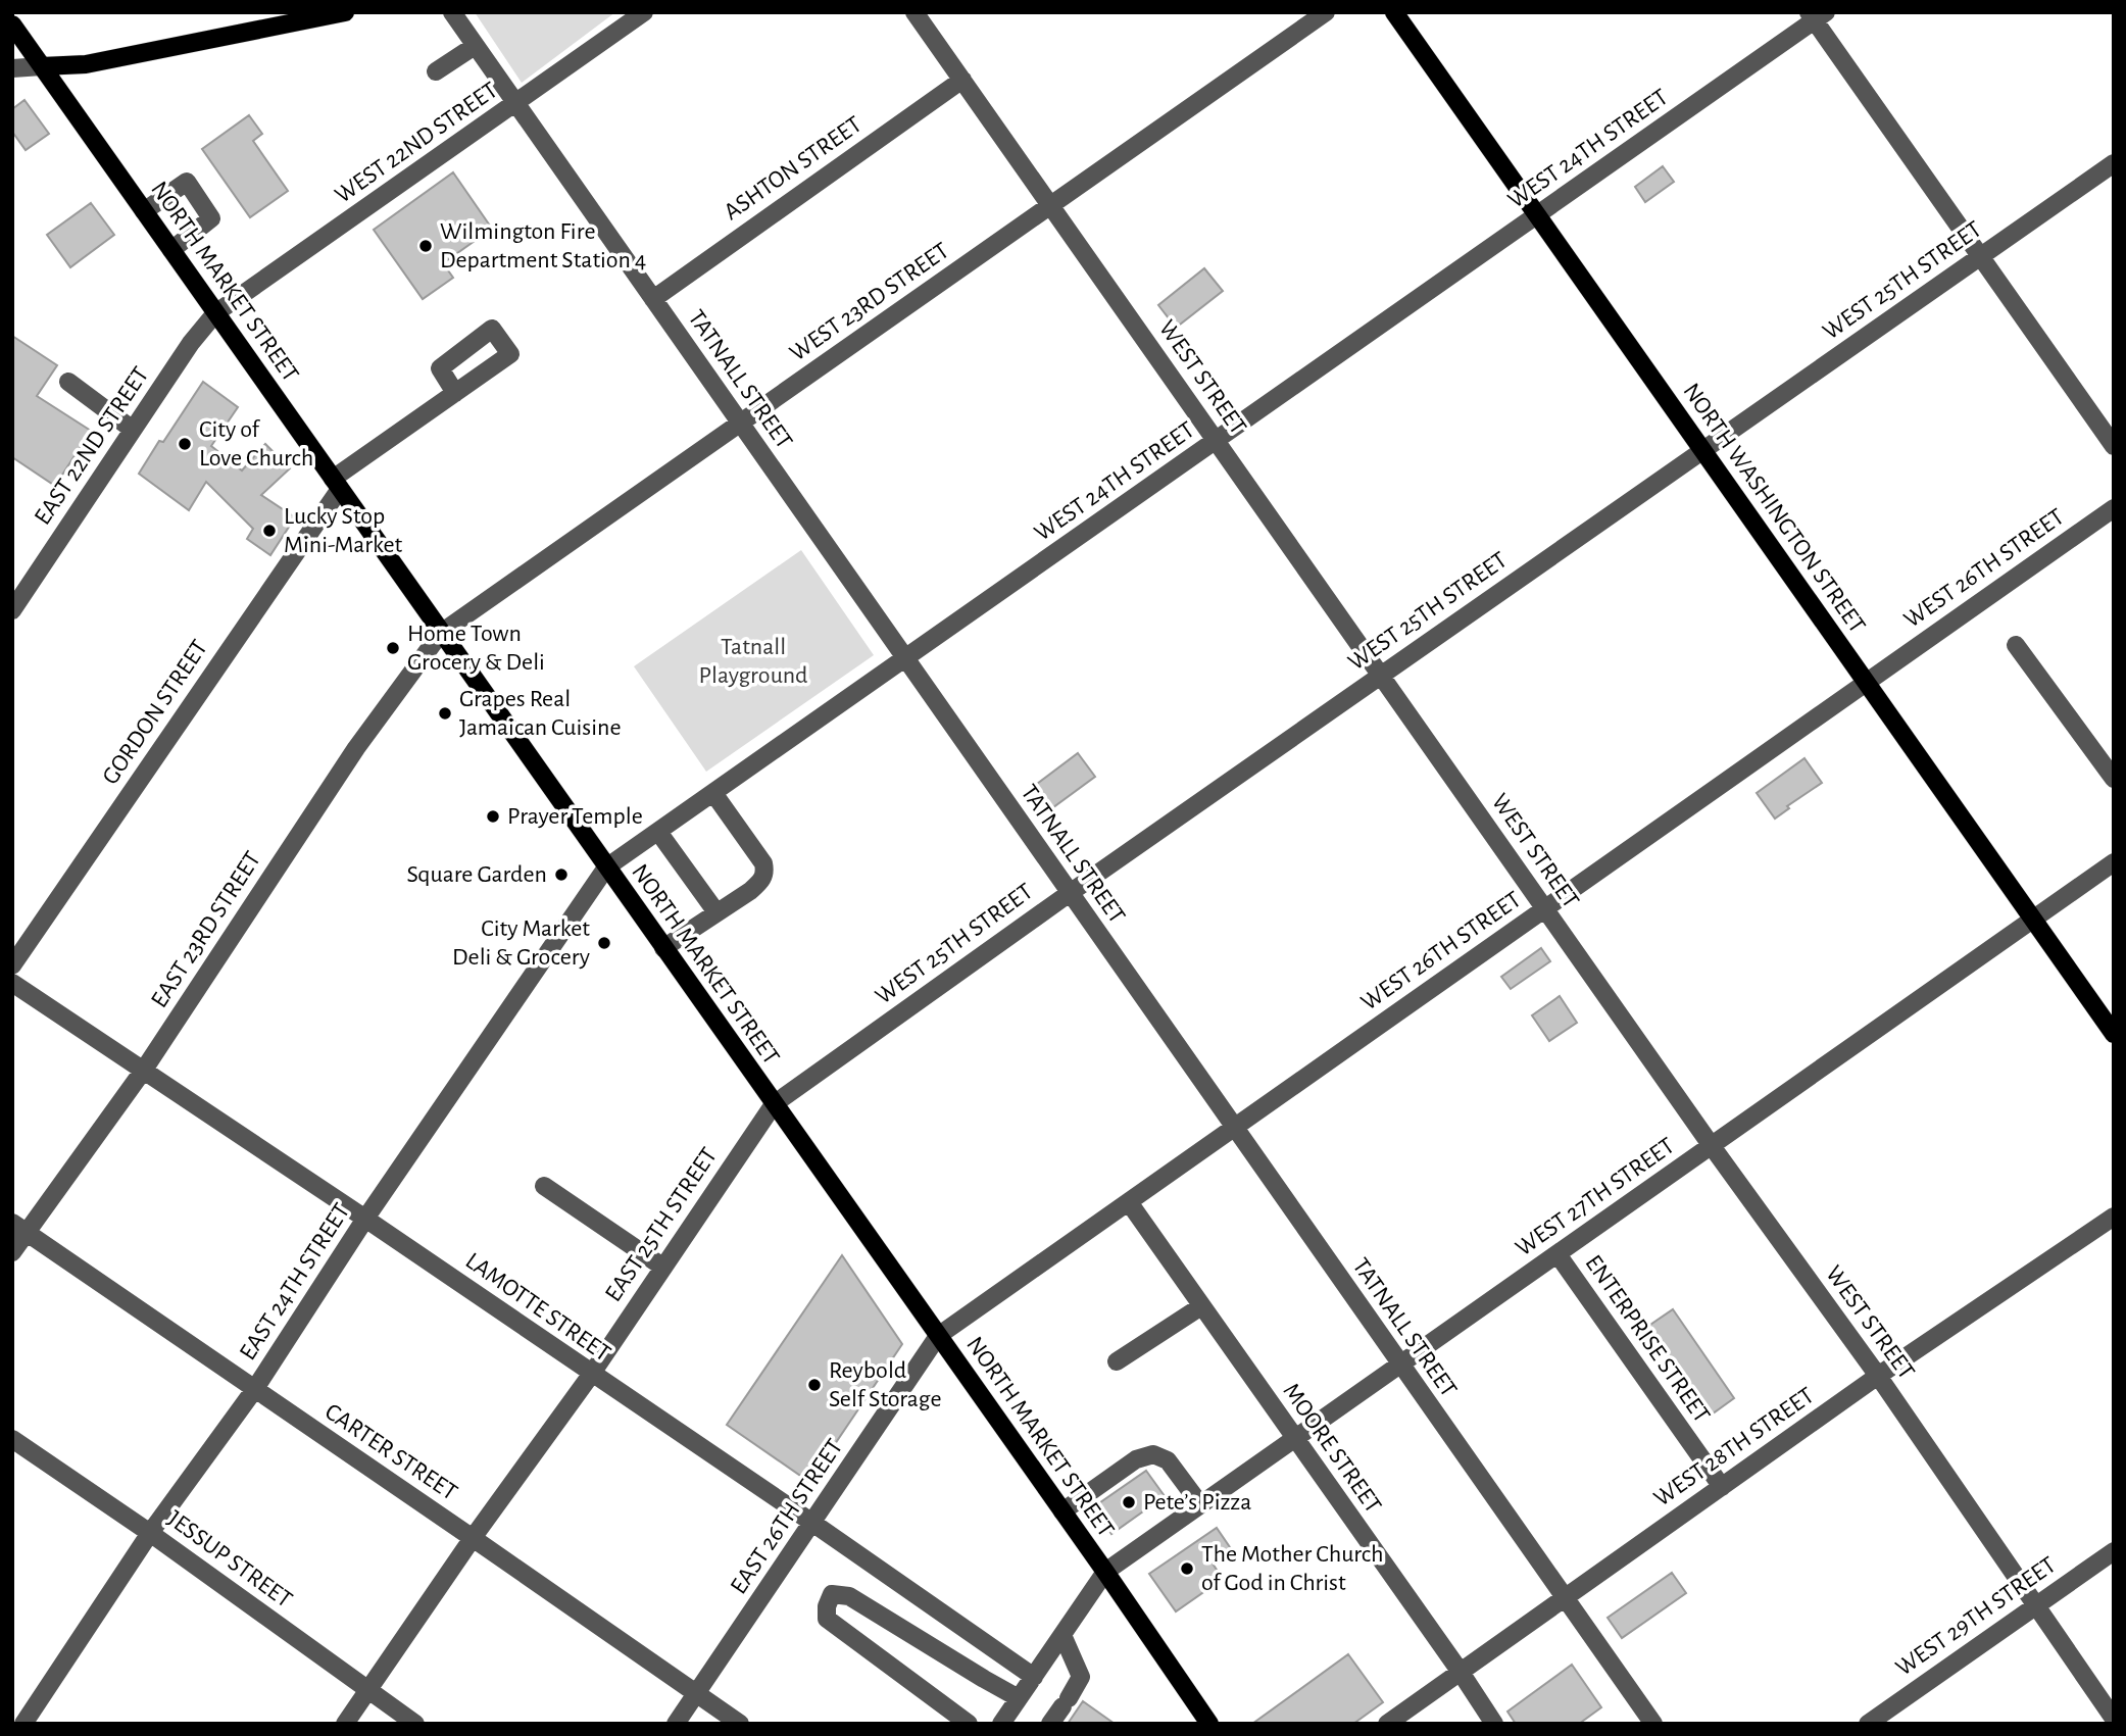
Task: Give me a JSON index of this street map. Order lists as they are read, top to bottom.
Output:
{
  "streets": {
    "main road": ["NORTH MARKET STREET", "NORTH WASHINGTON STREET"],
    "street": [
      "WEST 22ND STREET",
      "WEST 24TH STREET",
      "ASHTON STREET",
      "WEST 25TH STREET",
      "WEST 23RD STREET",
      "WEST STREET",
      "TATNALL STREET",
      "EAST 22ND STREET",
      "WEST 26TH STREET",
      "GORDON STREET",
      "EAST 23RD STREET",
      "WEST 27TH STREET",
      "EAST 25TH STREET",
      "EAST 24TH STREET",
      "LAMOTTE STREET",
      "ENTERPRISE STREET",
      "WEST 28TH STREET",
      "MOORE STREET",
      "CARTER STREET",
      "EAST 26TH STREET",
      "JESSUP STREET",
      "WEST 29TH STREET"
    ]
  },
  "crossings": [
    ["WEST 22ND STREET", "NORTH MARKET STREET"],
    ["WEST 22ND STREET", "TATNALL STREET"],
    ["WEST 22ND STREET", "EAST 22ND STREET"],
    ["WEST 24TH STREET", "NORTH MARKET STREET"],
    ["WEST 24TH STREET", "WEST STREET"],
    ["WEST 24TH STREET", "TATNALL STREET"],
    ["WEST 24TH STREET", "NORTH WASHINGTON STREET"],
    ["WEST 24TH STREET", "EAST 24TH STREET"],
    ["ASHTON STREET", "WEST STREET"],
    ["ASHTON STREET", "TATNALL STREET"],
    ["WEST 25TH STREET", "NORTH MARKET STREET"],
    ["WEST 25TH STREET", "WEST STREET"],
    ["WEST 25TH STREET", "TATNALL STREET"],
    ["WEST 25TH STREET", "NORTH WASHINGTON STREET"],
    ["WEST 25TH STREET", "EAST 25TH STREET"],
    ["NORTH MARKET STREET", "WEST 23RD STREET"],
    ["NORTH MARKET STREET", "EAST 22ND STREET"],
    ["NORTH MARKET STREET", "WEST 26TH STREET"],
    ["NORTH MARKET STREET", "GORDON STREET"],
    ["NORTH MARKET STREET", "EAST 23RD STREET"],
    ["NORTH MARKET STREET", "WEST 27TH STREET"],
    ["NORTH MARKET STREET", "EAST 25TH STREET"],
    ["NORTH MARKET STREET", "EAST 24TH STREET"],
    ["NORTH MARKET STREET", "EAST 26TH STREET"],
    ["WEST 23RD STREET", "WEST STREET"],
    ["WEST 23RD STREET", "TATNALL STREET"],
    ["WEST 23RD STREET", "EAST 23RD STREET"],
    ["WEST STREET", "WEST 26TH STREET"],
    ["WEST STREET", "WEST 27TH STREET"],
    ["WEST STREET", "WEST 28TH STREET"],
    ["WEST STREET", "WEST 29TH STREET"],
    ["TATNALL STREET", "WEST 26TH STREET"],
    ["TATNALL STREET", "WEST 27TH STREET"],
    ["TATNALL STREET", "WEST 28TH STREET"],
    ["NORTH WASHINGTON STREET", "WEST 26TH STREET"],
    ["NORTH WASHINGTON STREET", "WEST 27TH STREET"],
    ["WEST 26TH STREET", "MOORE STREET"],
    ["WEST 26TH STREET", "EAST 26TH STREET"],
    ["EAST 23RD STREET", "LAMOTTE STREET"],
    ["EAST 23RD STREET", "CARTER STREET"],
    ["WEST 27TH STREET", "ENTERPRISE STREET"],
    ["WEST 27TH STREET", "MOORE STREET"],
    ["EAST 25TH STREET", "LAMOTTE STREET"],
    ["EAST 25TH STREET", "CARTER STREET"],
    ["EAST 25TH STREET", "JESSUP STREET"],
    ["EAST 24TH STREET", "LAMOTTE STREET"],
    ["EAST 24TH STREET", "CARTER STREET"],
    ["EAST 24TH STREET", "JESSUP STREET"],
    ["LAMOTTE STREET", "EAST 26TH STREET"],
    ["ENTERPRISE STREET", "WEST 28TH STREET"],
    ["WEST 28TH STREET", "MOORE STREET"],
    ["CARTER STREET", "EAST 26TH STREET"]
  ],
  "parks": ["Tatnall Playground"],
  "places": [
    "Wilmington Fire Department Station 4",
    "City of Love Church",
    "Lucky Stop Mini-Market",
    "Home Town Grocery & Deli",
    "Grapes Real Jamaican Cuisine",
    "Prayer Temple",
    "Square Garden",
    "City Market Deli & Grocery",
    "Reybold Self Storage",
    "Pete’s Pizza",
    "The Mother Church of God in Christ"
  ]
}
